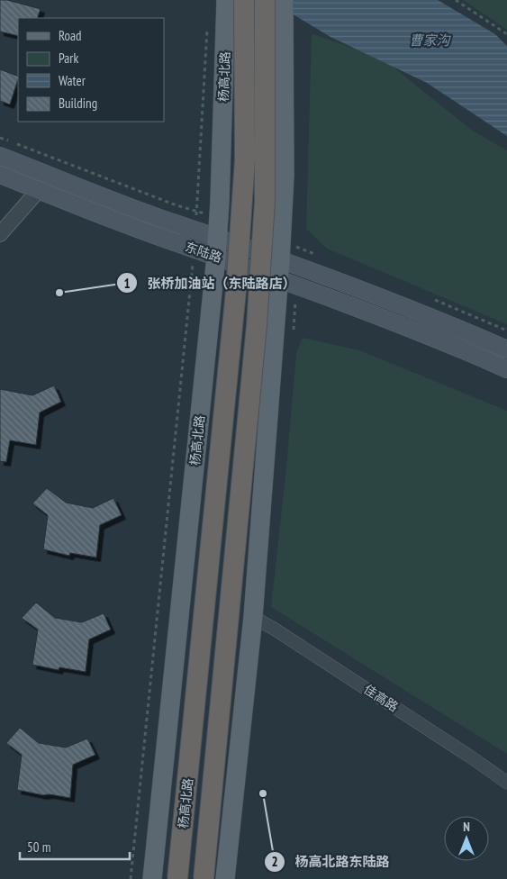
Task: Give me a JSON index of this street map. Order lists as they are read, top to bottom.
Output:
{
  "streets": {
    "highway": ["杨高北路"],
    "main road": ["东陆路"],
    "street": ["佳高路"]
  },
  "crossings": [
    ["杨高北路", "东陆路"]
  ],
  "water": ["曹家沟"],
  "places": ["张桥加油站（东陆路店）", "杨高北路东陆路"],
  "legend": [
    "Road",
    "Park",
    "Water",
    "Building"
  ],
  "scale_bar": "50 m",
  "north": "top"
}
